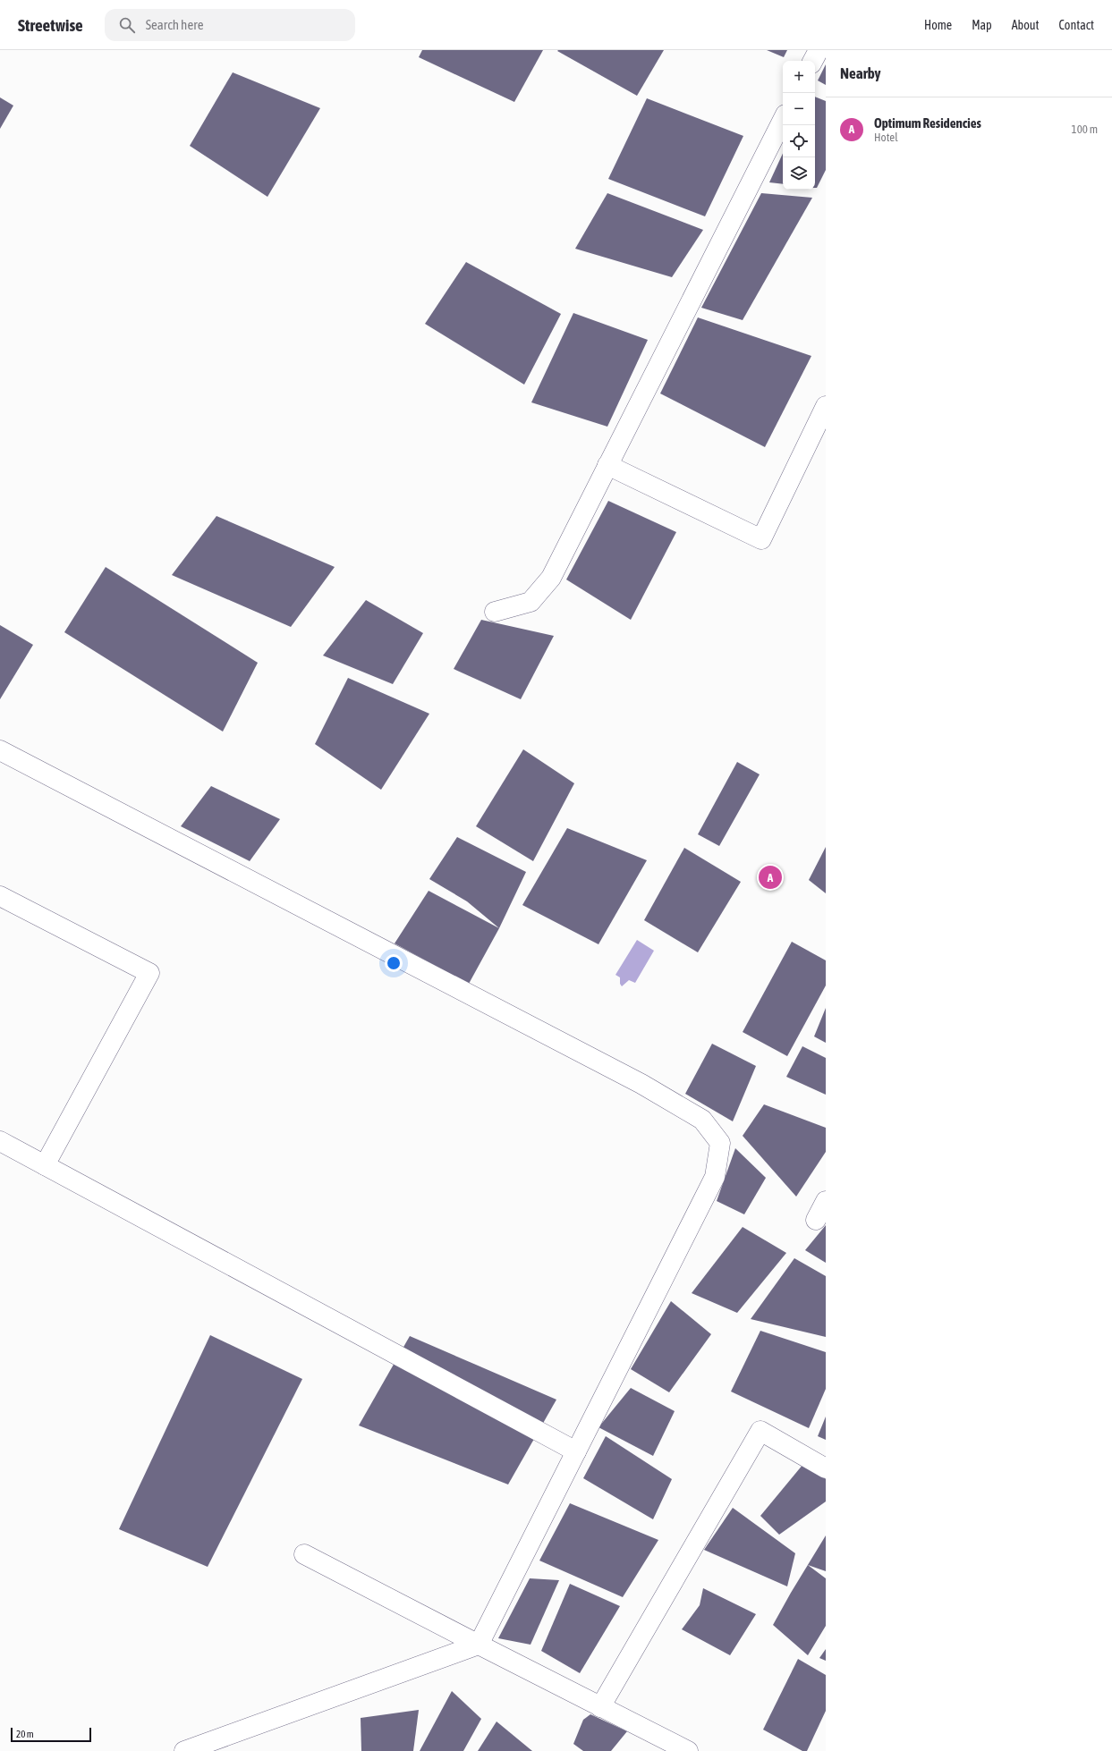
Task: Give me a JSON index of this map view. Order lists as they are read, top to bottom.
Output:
{
  "scale_bar": "20 m",
  "page": {
    "header": "Streetwise",
    "search": "Search here",
    "nav": [
      "Home",
      "Map",
      "About",
      "Contact"
    ],
    "heading": "Nearby",
    "map_buttons": ["+", "−"],
    "list": [
      {
        "mark": "A",
        "name": "Optimum Residencies",
        "note": "Hotel",
        "value": "100 m"
      }
    ],
    "pins": "A",
    "scale": "20 m"
  }
}
